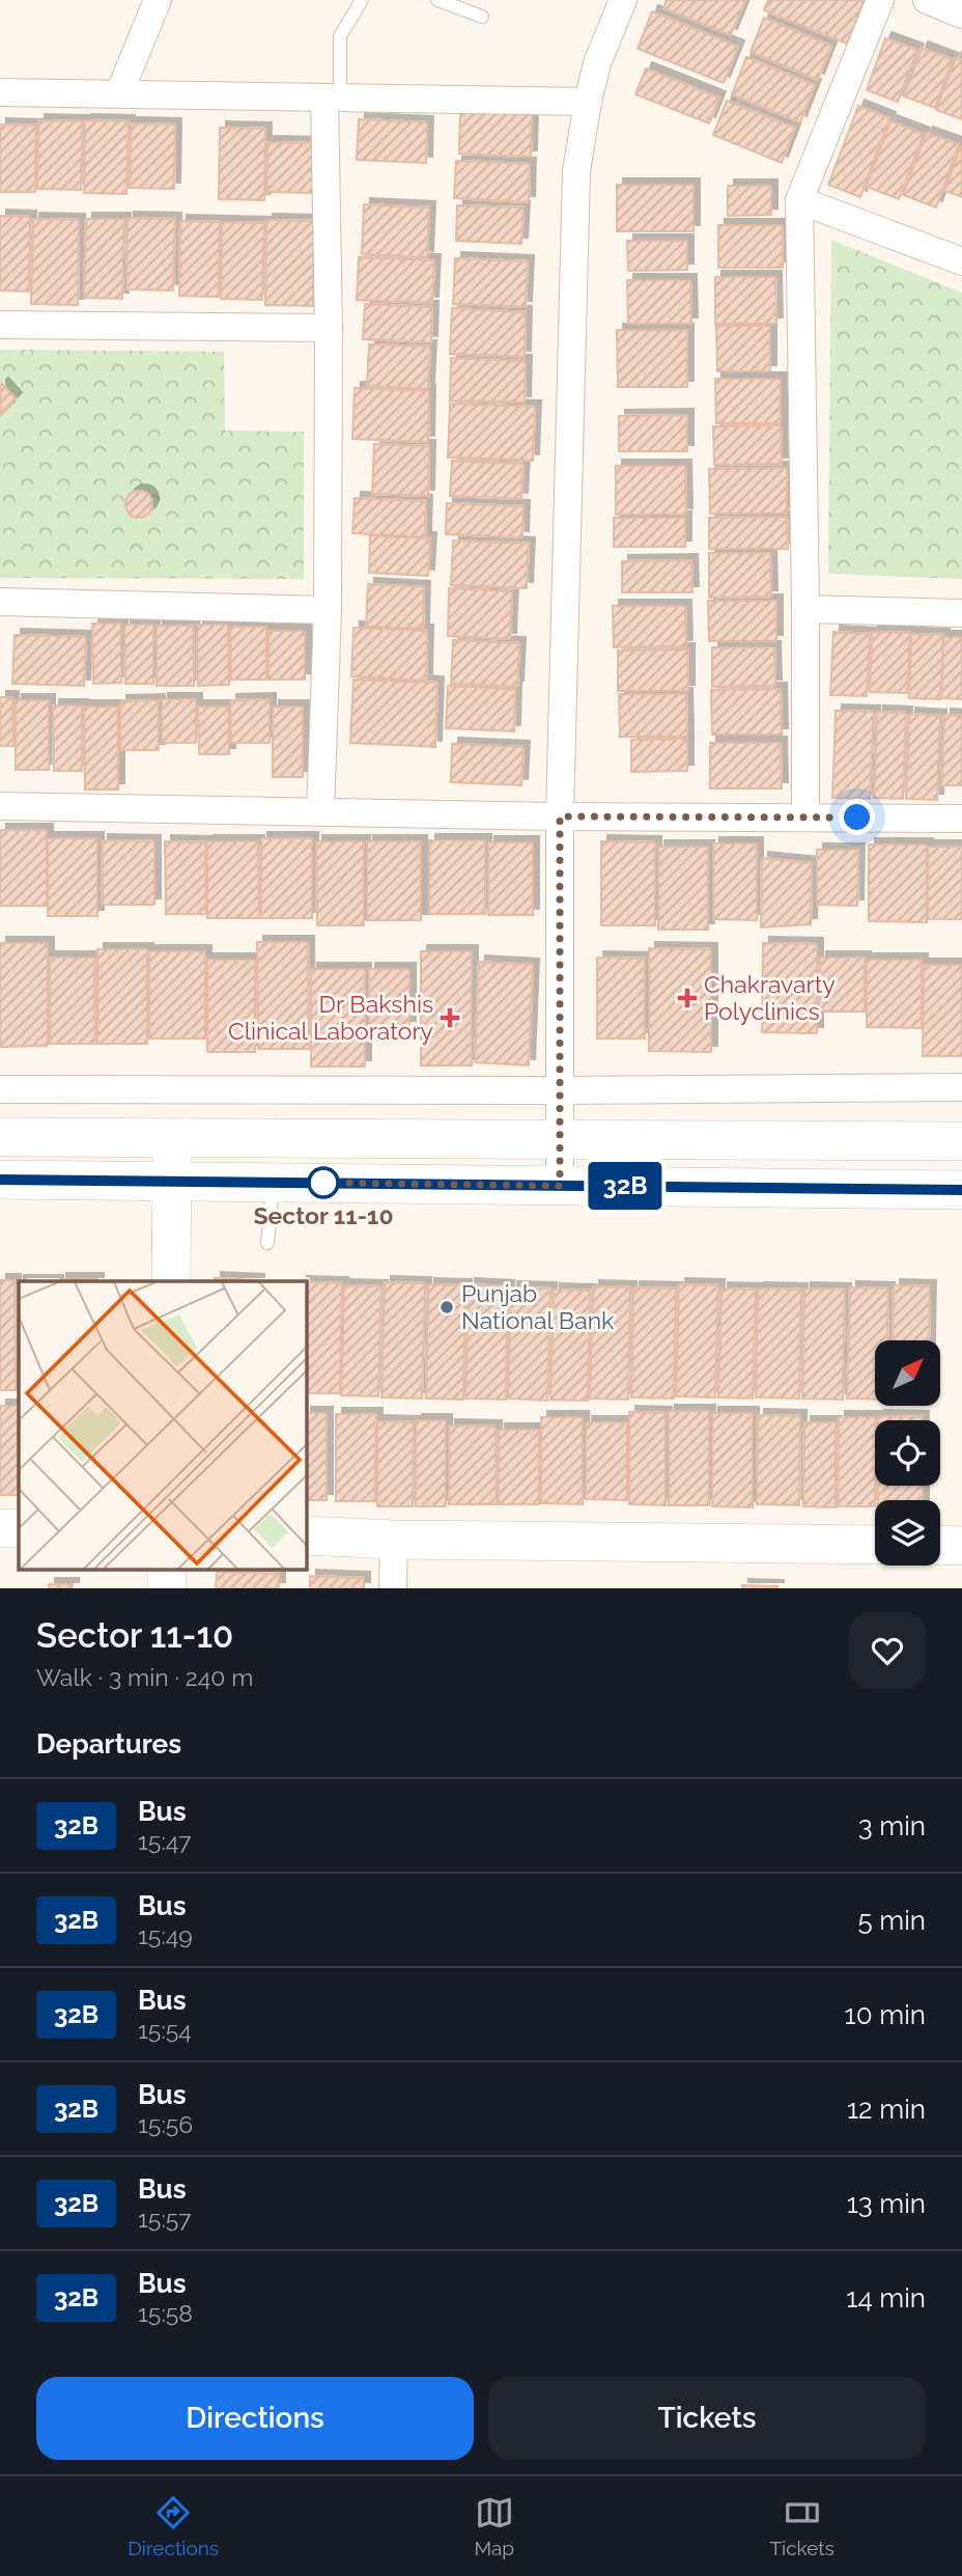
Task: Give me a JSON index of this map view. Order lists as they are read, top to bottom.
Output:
{
  "places": {
    "health": ["Chakravarty Polyclinics", "Dr Bakshis Clinical Laboratory"],
    "other": ["Sector 11-10", "Punjab National Bank"]
  },
  "lines": ["bus line 32B"],
  "north": "top right",
  "page": {
    "on_map": "32B",
    "heading": [
      ["Sector 11-10", "Walk · 3 min · 240 m"],
      "Departures"
    ],
    "list": [
      {
        "mark": "32B",
        "name": "Bus",
        "note": "15:47",
        "value": "3 min"
      },
      {
        "mark": "32B",
        "name": "Bus",
        "note": "15:49",
        "value": "5 min"
      },
      {
        "mark": "32B",
        "name": "Bus",
        "note": "15:54",
        "value": "10 min"
      },
      {
        "mark": "32B",
        "name": "Bus",
        "note": "15:56",
        "value": "12 min"
      },
      {
        "mark": "32B",
        "name": "Bus",
        "note": "15:57",
        "value": "13 min"
      },
      {
        "mark": "32B",
        "name": "Bus",
        "note": "15:58",
        "value": "14 min"
      }
    ],
    "buttons": ["Directions", "Tickets"],
    "tabs": ["Directions", "Map", "Tickets"]
  }
}
